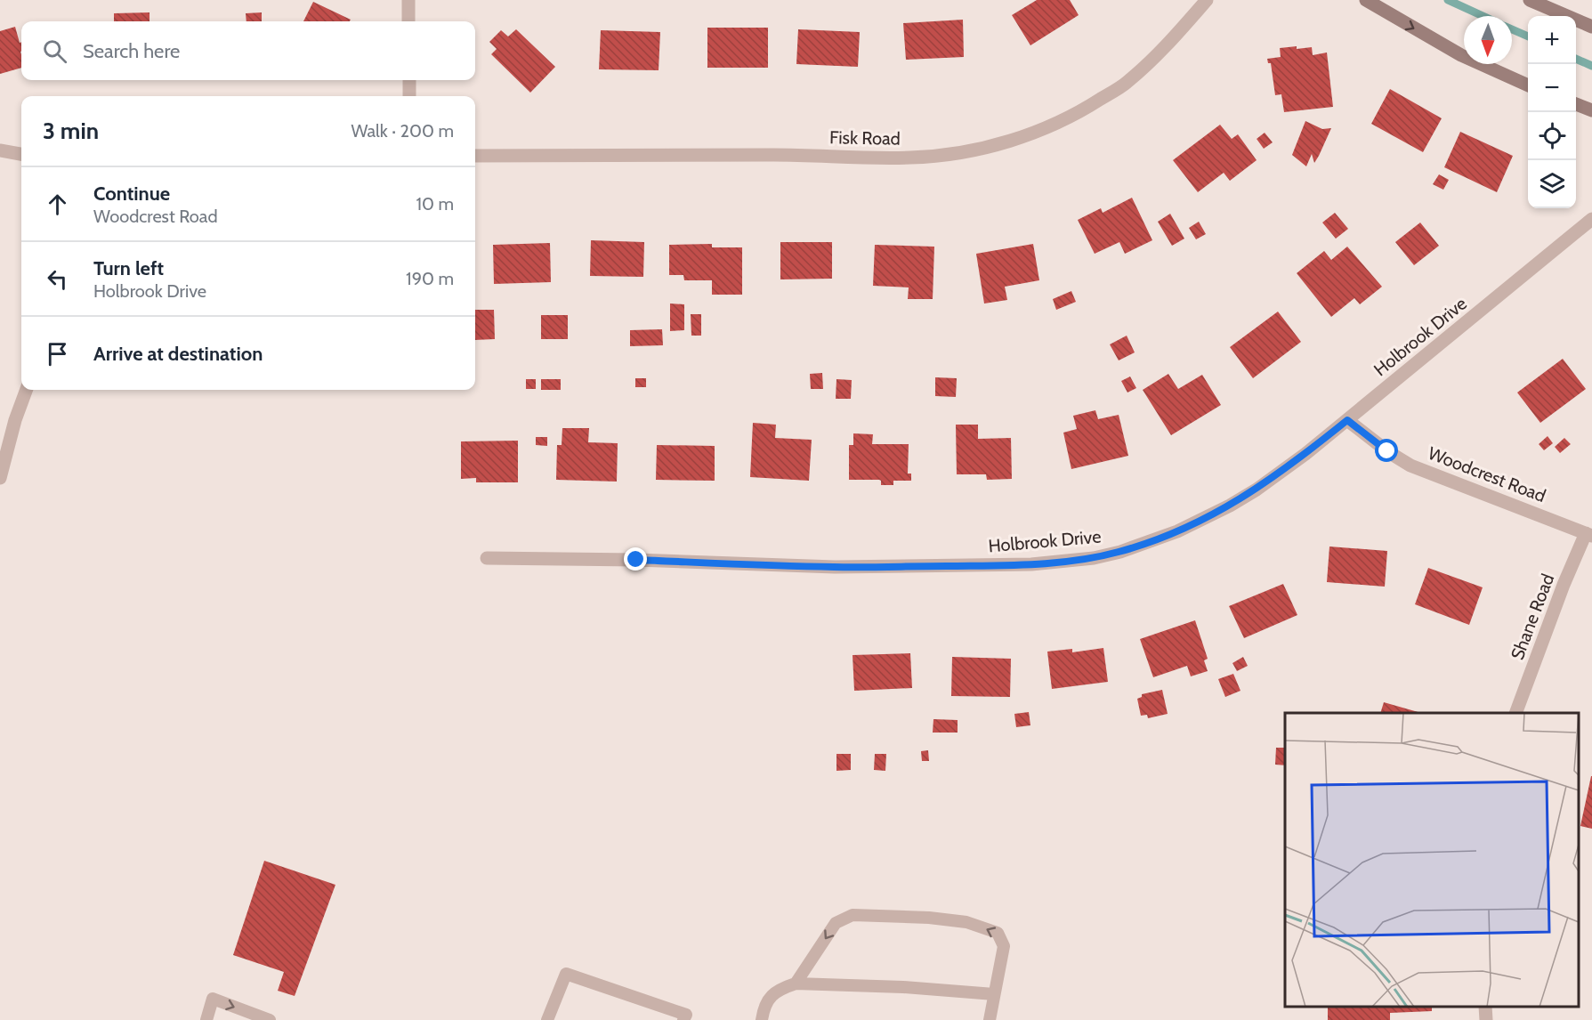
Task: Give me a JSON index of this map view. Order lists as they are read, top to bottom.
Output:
{
  "streets": {
    "street": [
      "Fisk Road",
      "Holbrook Drive",
      "Woodcrest Road",
      "Shane Road"
    ]
  },
  "crossings": [
    ["Holbrook Drive", "Woodcrest Road"],
    ["Woodcrest Road", "Shane Road"]
  ],
  "north": "bottom",
  "page": {
    "map_buttons": ["+", "−"],
    "search": "Search here",
    "heading": ["3 min", "Walk · 200 m"],
    "list": [
      ["Continue", "Woodcrest Road", "10 m"],
      ["Turn left", "Holbrook Drive", "190 m"],
      "Arrive at destination"
    ]
  }
}
